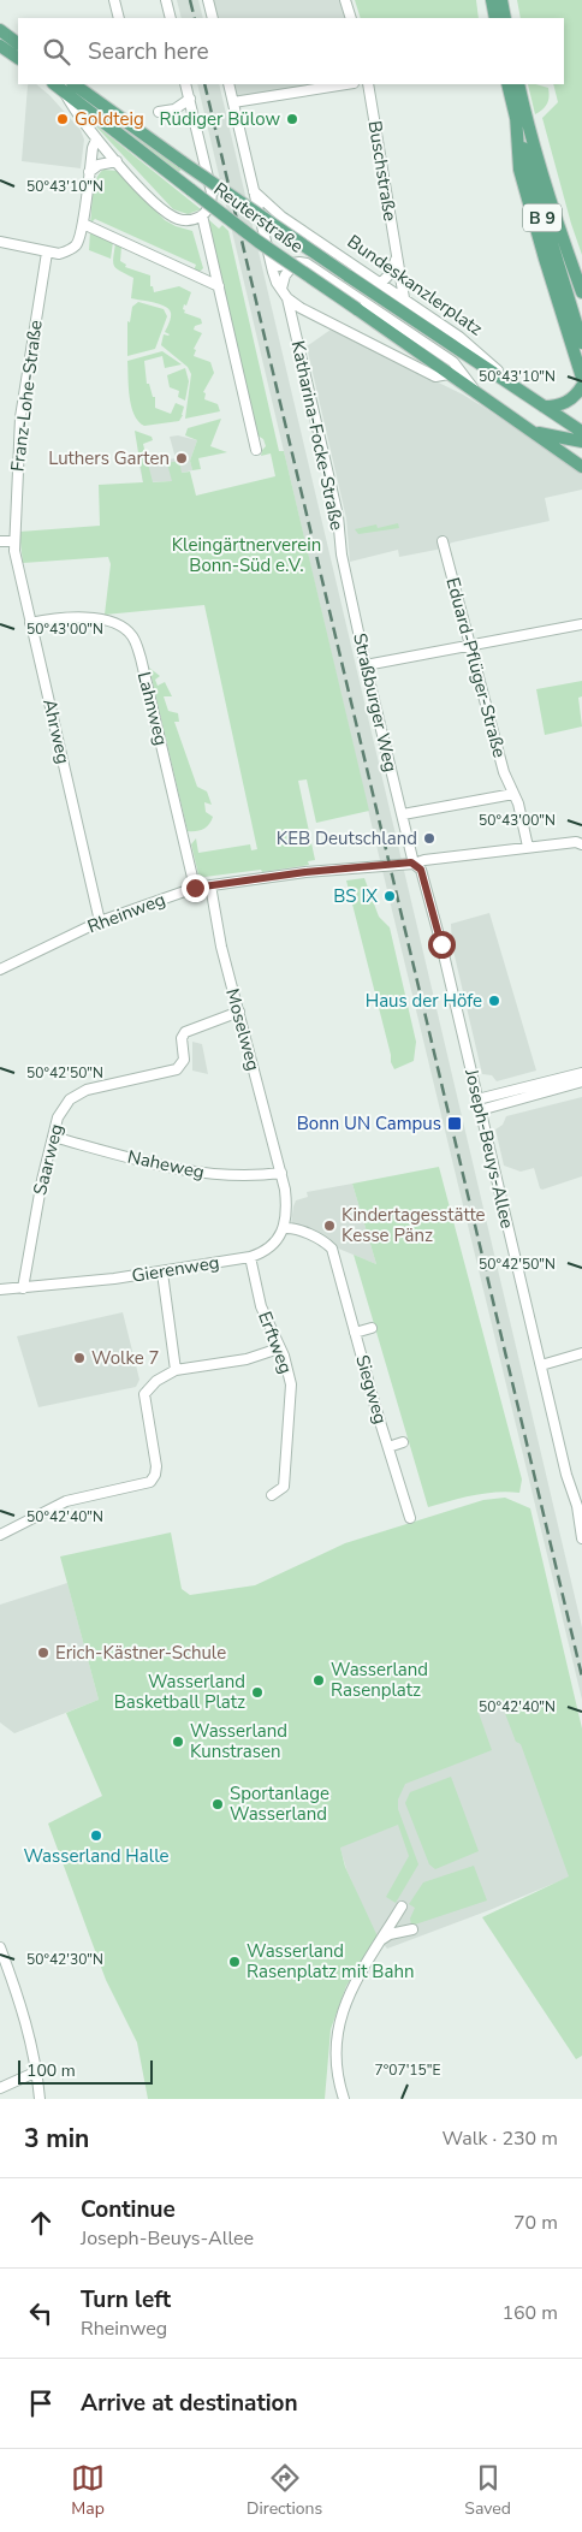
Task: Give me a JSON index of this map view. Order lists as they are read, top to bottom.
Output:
{
  "streets": {
    "main road": ["Reuterstraße", "B 9", "Bundeskanzlerplatz"],
    "street": [
      "Buschstraße",
      "Franz-Lohe-Straße",
      "Katharina-Focke-Straße",
      "Eduard-Pflüger-Straße",
      "Straßburger Weg",
      "Lahnweg",
      "Ahrweg",
      "Rheinweg",
      "Moselweg",
      "Joseph-Beuys-Allee",
      "Saarweg",
      "Naheweg",
      "Gierenweg",
      "Erftweg",
      "Siegweg"
    ]
  },
  "crossings": [
    ["Buschstraße", "Bundeskanzlerplatz"],
    ["Reuterstraße", "Bundeskanzlerplatz"],
    ["Franz-Lohe-Straße", "Ahrweg"],
    ["Katharina-Focke-Straße", "Straßburger Weg"],
    ["Eduard-Pflüger-Straße", "Rheinweg"],
    ["Straßburger Weg", "Rheinweg"],
    ["Straßburger Weg", "Joseph-Beuys-Allee"],
    ["Lahnweg", "Ahrweg"],
    ["Lahnweg", "Rheinweg"],
    ["Ahrweg", "Rheinweg"],
    ["Rheinweg", "Moselweg"],
    ["Rheinweg", "Joseph-Beuys-Allee"],
    ["Moselweg", "Saarweg"],
    ["Moselweg", "Naheweg"],
    ["Saarweg", "Naheweg"],
    ["Saarweg", "Gierenweg"],
    ["Gierenweg", "Erftweg"],
    ["Gierenweg", "Siegweg"]
  ],
  "parks": ["Kleingärtnerverein Bonn-Süd e.V."],
  "places": {
    "other": [
      "Goldteig",
      "Rüdiger Bülow",
      "Luthers Garten",
      "KEB Deutschland",
      "BS IX",
      "Haus der Höfe",
      "Kindertagesstätte Kesse Pänz",
      "Wolke 7",
      "Erich-Kästner-Schule",
      "Wasserland Rasenplatz",
      "Wasserland Basketball Platz",
      "Wasserland Kunstrasen",
      "Sportanlage Wasserland",
      "Wasserland Halle",
      "Wasserland Rasenplatz mit Bahn"
    ],
    "transit": ["Bonn UN Campus"]
  },
  "scale_bar": "100 m",
  "page": {
    "search": "Search here",
    "scale": "100 m",
    "heading": ["3 min", "Walk · 230 m"],
    "list": [
      ["Continue", "Joseph-Beuys-Allee", "70 m"],
      ["Turn left", "Rheinweg", "160 m"],
      "Arrive at destination"
    ],
    "nav": ["Map", "Directions", "Saved"]
  },
  "coordinates": [
    "50°43'10\"N",
    "50°43'00\"N",
    "50°42'50\"N",
    "50°42'40\"N",
    "50°42'30\"N",
    "7°07'15\"E"
  ]
}
